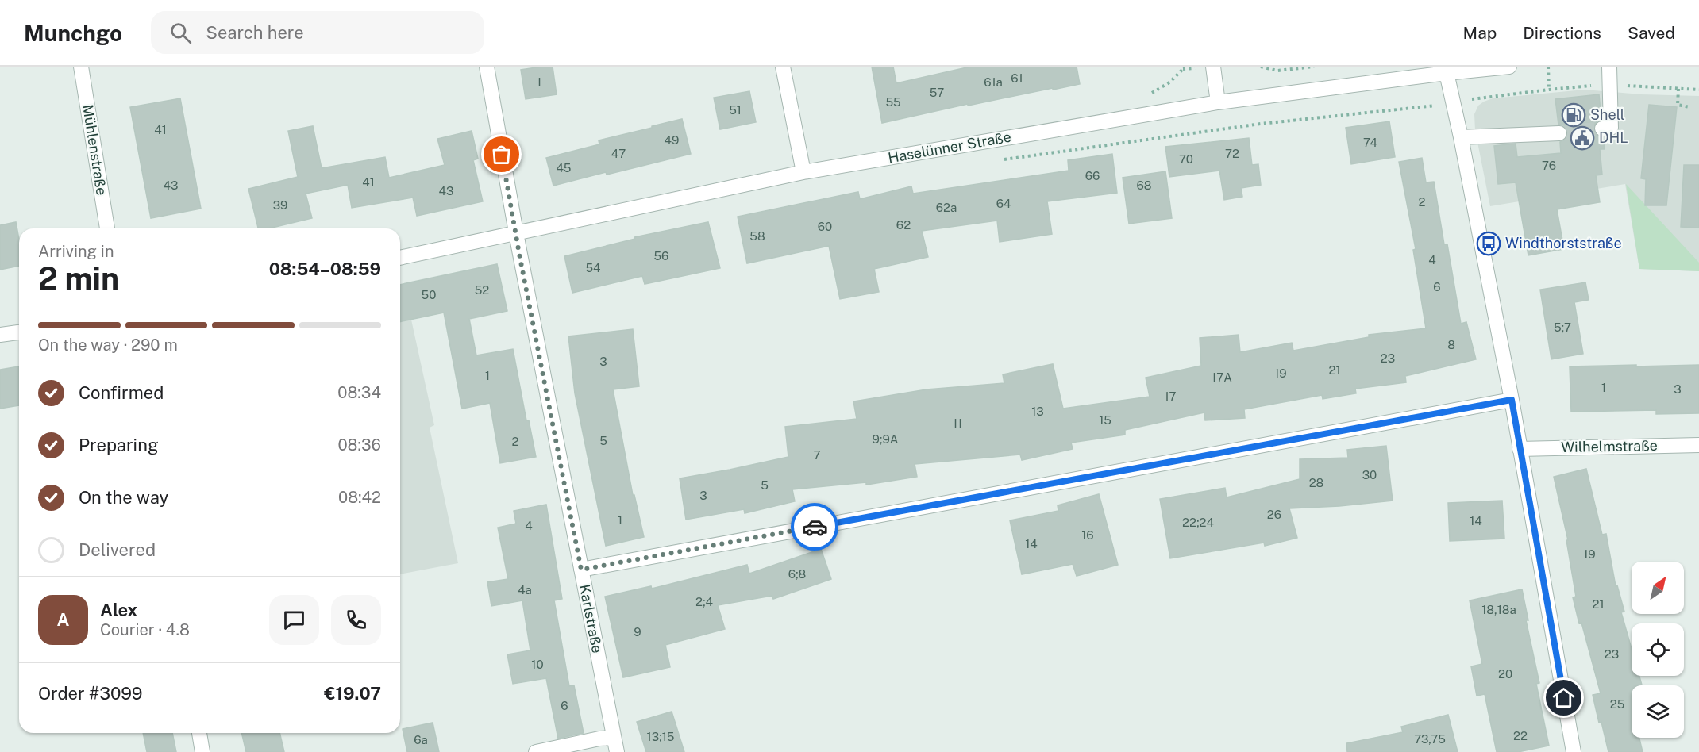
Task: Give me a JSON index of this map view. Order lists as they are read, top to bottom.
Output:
{
  "streets": {
    "street": [
      "Haselünner Straße",
      "Mühlenstraße",
      "Wilhelmstraße",
      "Karlstraße"
    ]
  },
  "crossings": [
    ["Haselünner Straße", "Karlstraße"]
  ],
  "places": {
    "fuel station": ["Shell"],
    "public building": ["DHL"],
    "bus stop": ["Windthorststraße"]
  },
  "house_numbers": [
    "61",
    "1",
    "61a",
    "57",
    "55",
    "51",
    "41",
    "49",
    "74",
    "47",
    "72",
    "70",
    "76",
    "45",
    "66",
    "41",
    "43",
    "68",
    "43",
    "2",
    "64",
    "39",
    "62a",
    "62",
    "60",
    "58",
    "56",
    "4",
    "54",
    "6",
    "52",
    "50",
    "5;7",
    "8",
    "23",
    "3",
    "21",
    "19",
    "1",
    "17A",
    "1",
    "3",
    "17",
    "13",
    "15",
    "11",
    "9;9A",
    "5",
    "2",
    "7",
    "30",
    "28",
    "5",
    "3",
    "26",
    "1",
    "14",
    "22;24",
    "4",
    "16",
    "14",
    "19",
    "6;8",
    "4a",
    "2;4",
    "21",
    "18,18a",
    "9",
    "23",
    "10",
    "20",
    "25",
    "6",
    "22",
    "13;15",
    "73,75",
    "6a"
  ],
  "north": "top right",
  "page": {
    "header": "Munchgo",
    "search": "Search here",
    "nav": ["Map", "Directions", "Saved"],
    "heading": ["2 min", "Arriving in", "08:54–08:59"],
    "panel": [
      "Alex",
      "Courier · 4.8",
      "Order #3099",
      "€19.07"
    ],
    "bar": "On the way · 290 m",
    "list": [
      ["Confirmed", "08:34"],
      ["Preparing", "08:36"],
      ["On the way", "08:42"],
      "Delivered"
    ],
    "round": "A"
  }
}
